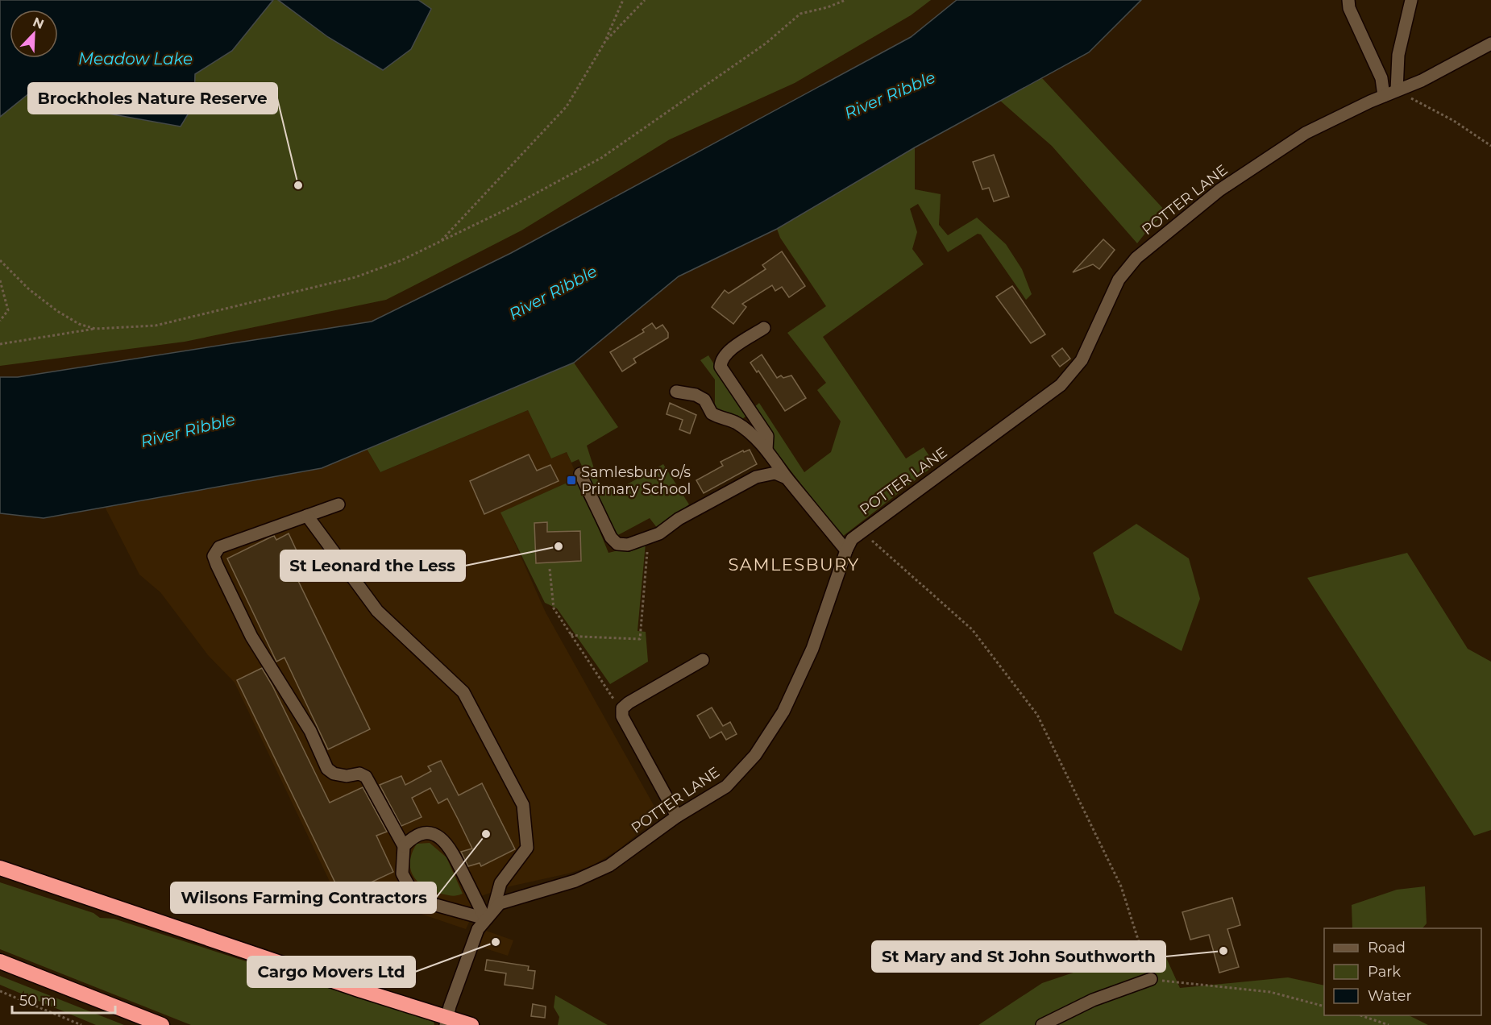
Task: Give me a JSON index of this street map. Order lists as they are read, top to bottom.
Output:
{
  "streets": {
    "street": ["POTTER LANE"]
  },
  "districts": ["SAMLESBURY"],
  "water": ["Meadow Lake", "River Ribble"],
  "places": {
    "other": [
      "Brockholes Nature Reserve",
      "St Leonard the Less",
      "Wilsons Farming Contractors",
      "Cargo Movers Ltd",
      "St Mary and St John Southworth"
    ],
    "transit": ["Samlesbury o/s Primary School"]
  },
  "legend": ["Road", "Park", "Water"],
  "scale_bar": "50 m",
  "north": "top right"
}
